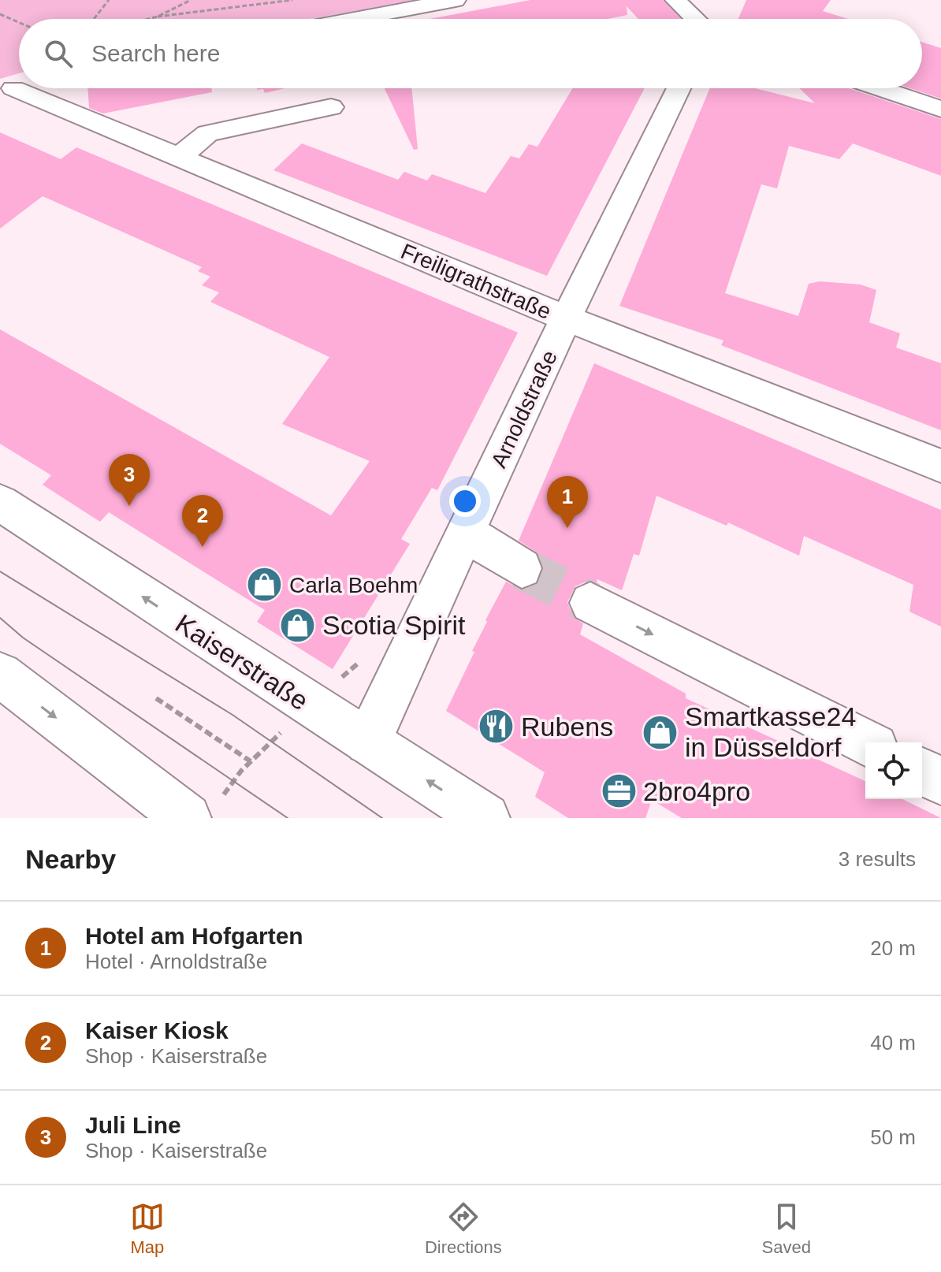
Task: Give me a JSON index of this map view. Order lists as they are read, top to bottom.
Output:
{
  "streets": {
    "street": ["Freiligrathstraße", "Arnoldstraße", "Kaiserstraße"]
  },
  "crossings": [
    ["Freiligrathstraße", "Arnoldstraße"],
    ["Arnoldstraße", "Kaiserstraße"]
  ],
  "places": {
    "shop": ["Carla Boehm", "Scotia Spirit", "Smartkasse24 in Düsseldorf"],
    "restaurant": ["Rubens"],
    "office": ["2bro4pro"]
  },
  "page": {
    "search": "Search here",
    "pins": ["3", "1", "2"],
    "heading": ["Nearby", "3 results"],
    "list": [
      {
        "mark": "1",
        "name": "Hotel am Hofgarten",
        "note": "Hotel · Arnoldstraße",
        "value": "20 m"
      },
      {
        "mark": "2",
        "name": "Kaiser Kiosk",
        "note": "Shop · Kaiserstraße",
        "value": "40 m"
      },
      {
        "mark": "3",
        "name": "Juli Line",
        "note": "Shop · Kaiserstraße",
        "value": "50 m"
      }
    ],
    "nav": ["Map", "Directions", "Saved"]
  }
}
